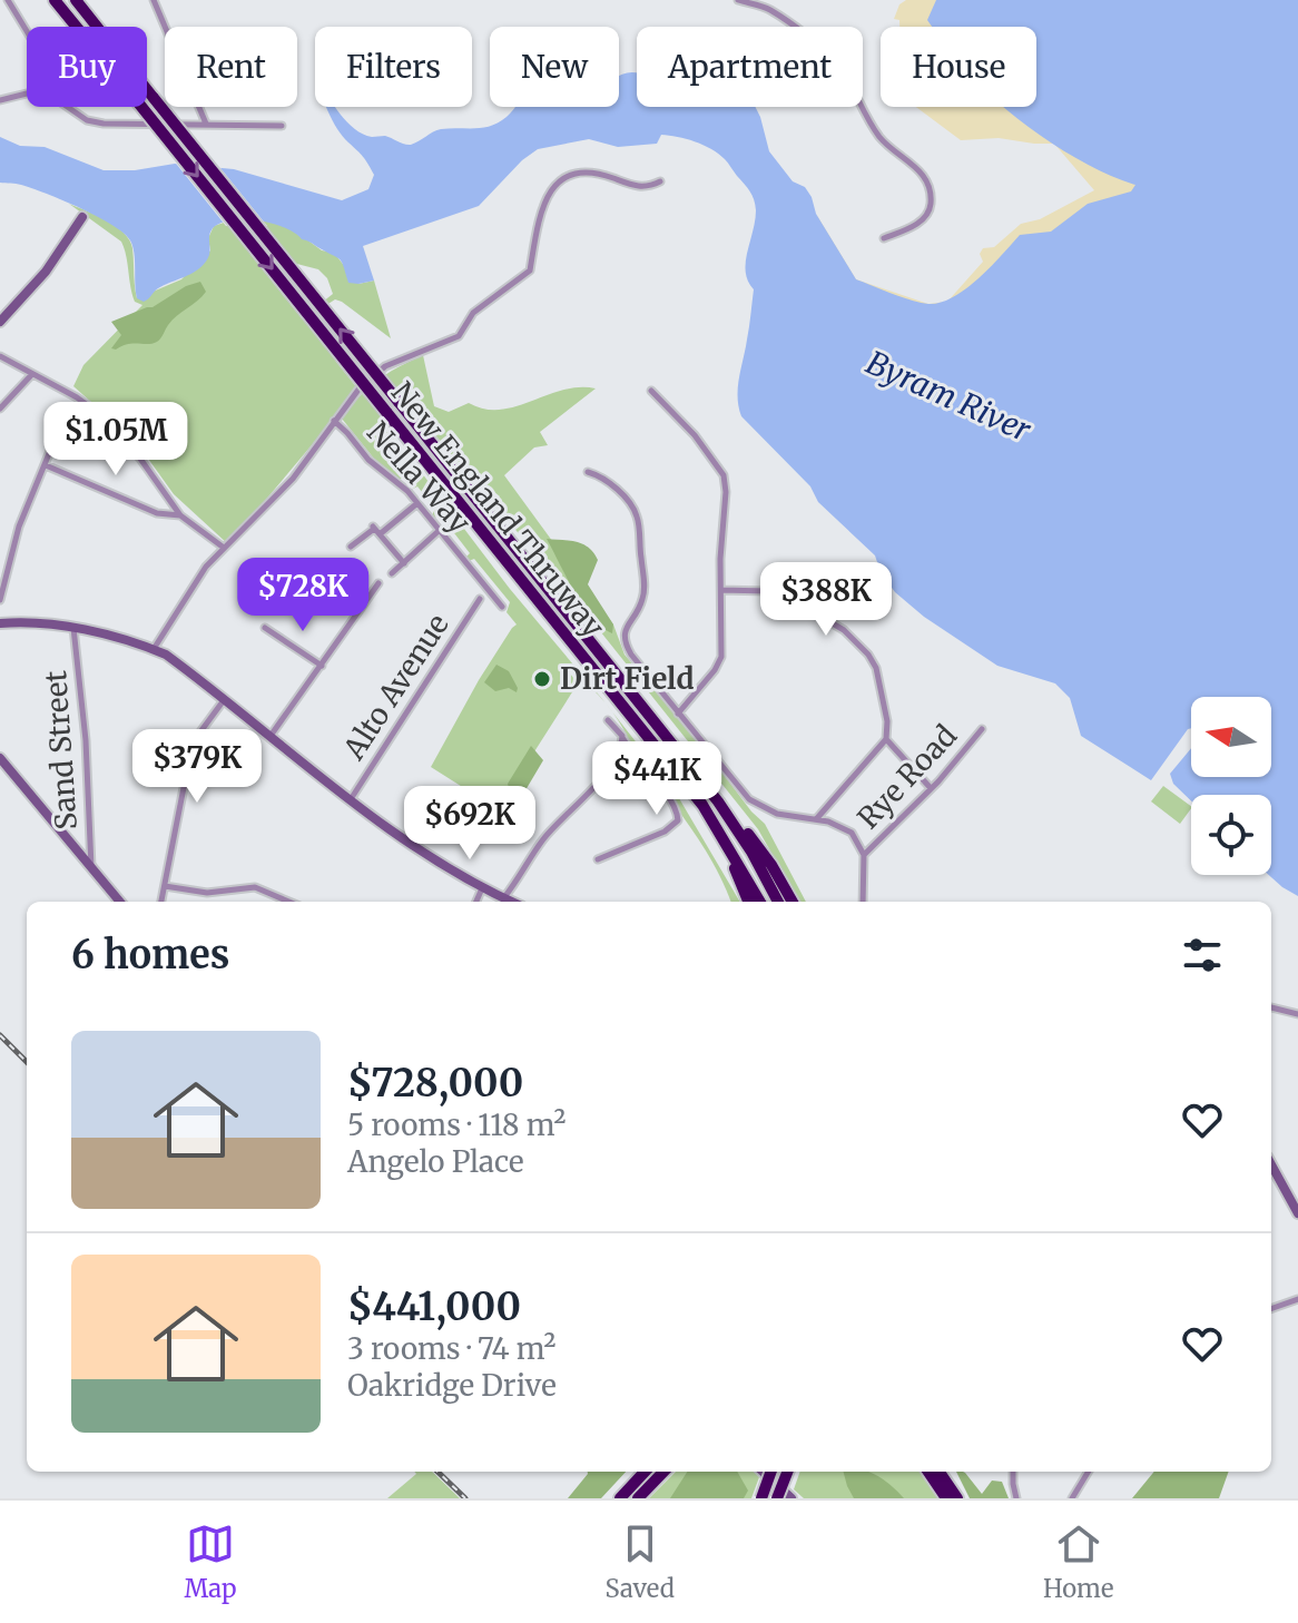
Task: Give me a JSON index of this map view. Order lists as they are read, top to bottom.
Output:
{
  "streets": {
    "highway": ["New England Thruway"],
    "street": [
      "Nella Way",
      "Alto Avenue",
      "Sand Street",
      "Rye Road"
    ]
  },
  "water": ["Byram River"],
  "places": ["Dirt Field"],
  "north": "left",
  "page": {
    "chip": [
      "Buy",
      "Rent",
      "Filters",
      "New",
      "Apartment",
      "House"
    ],
    "price": [
      "$1.05M",
      "$728K",
      "$388K",
      "$379K",
      "$441K",
      "$692K"
    ],
    "heading": "6 homes",
    "list": [
      {
        "name": "$728,000",
        "note": "5 rooms · 118 m² · Angelo Place"
      },
      {
        "name": "$441,000",
        "note": "3 rooms · 74 m² · Oakridge Drive"
      }
    ],
    "tabs": ["Map", "Saved", "Home"]
  }
}
